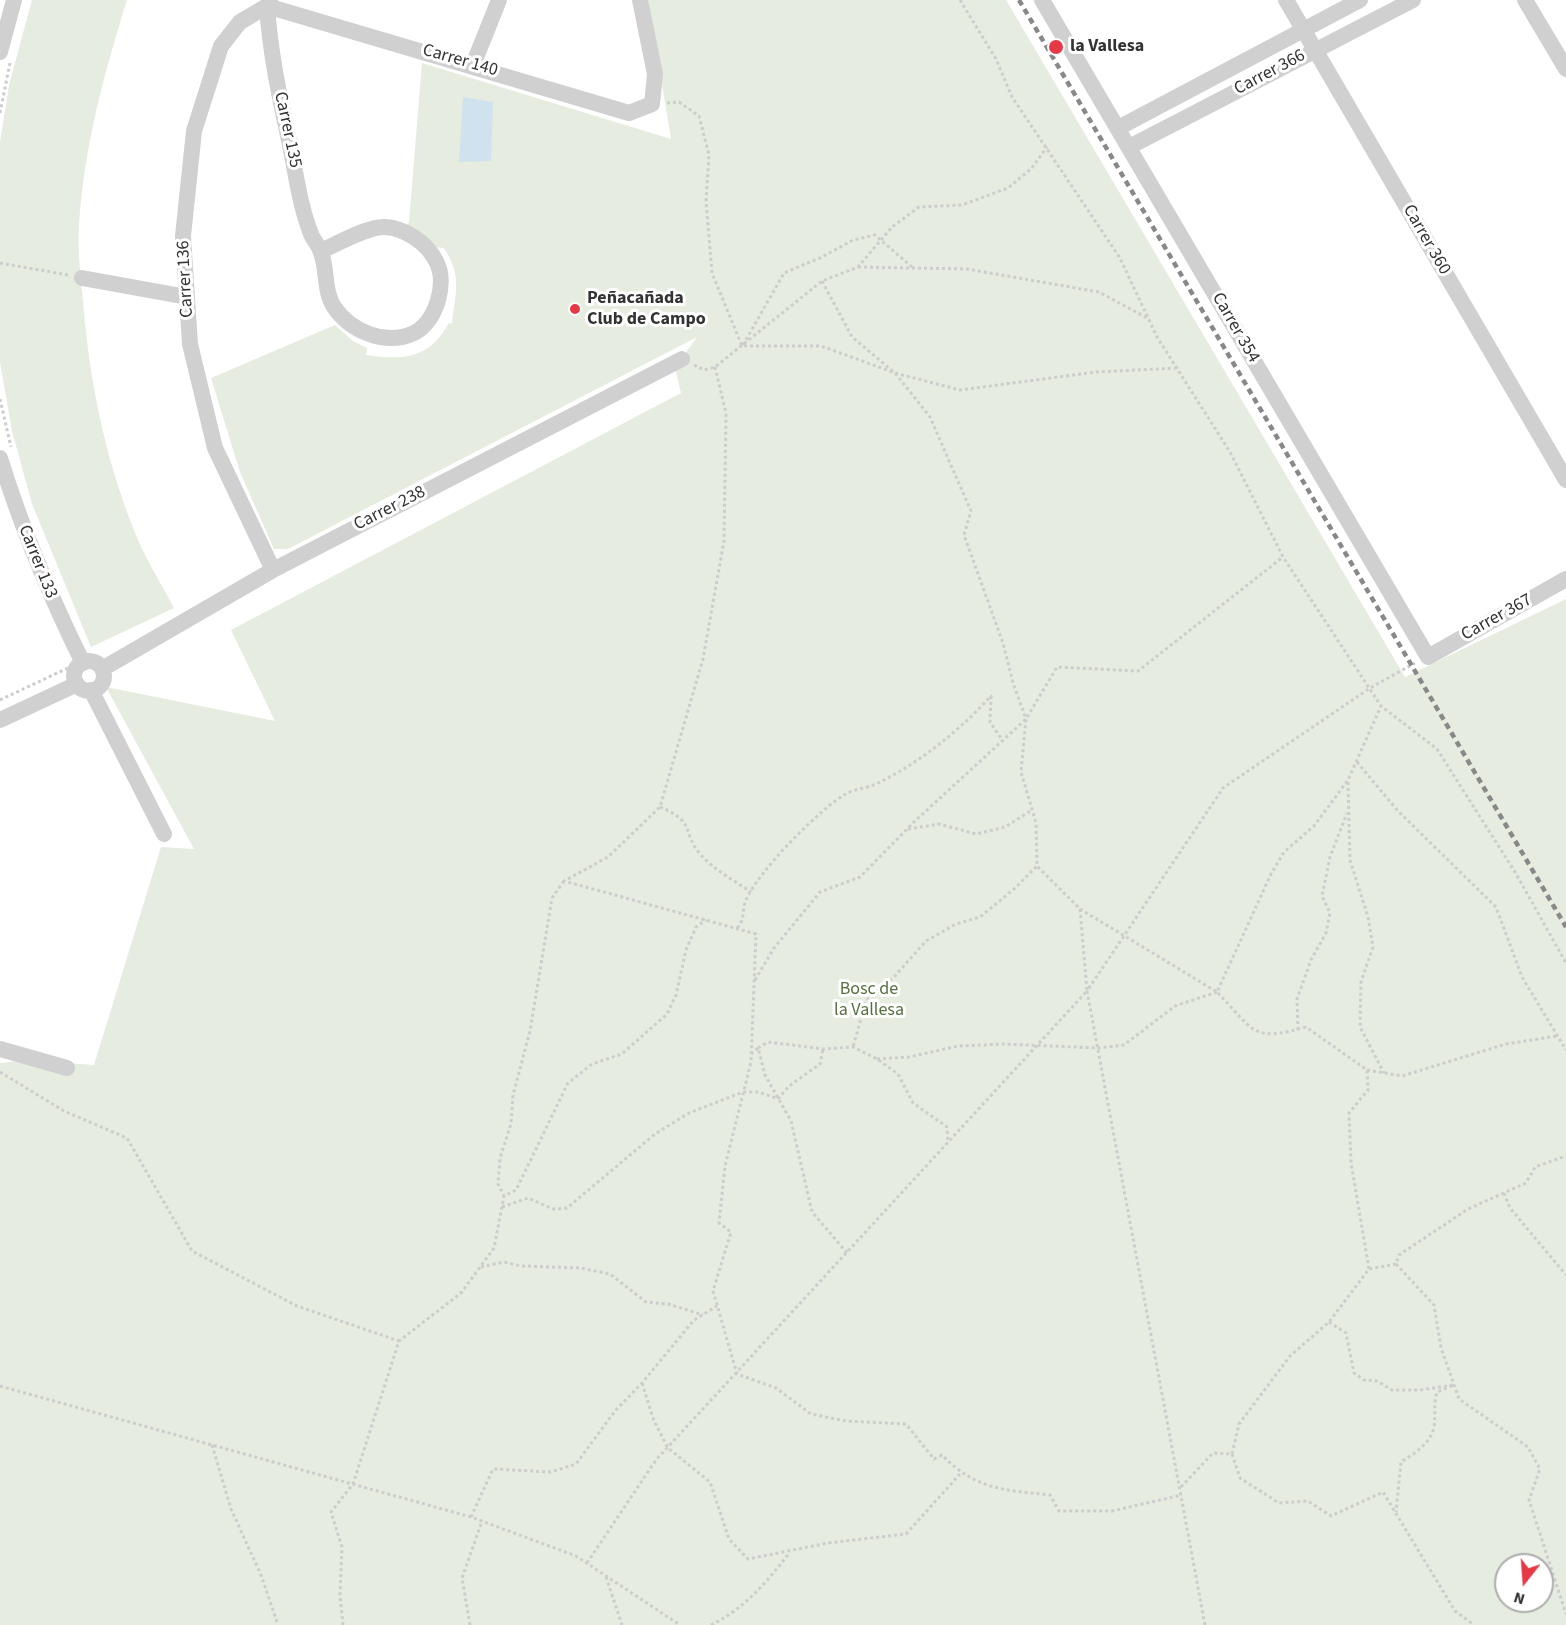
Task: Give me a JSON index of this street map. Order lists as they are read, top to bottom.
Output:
{
  "streets": {
    "street": [
      "Carrer 140",
      "Carrer 366",
      "Carrer 135",
      "Carrer 360",
      "Carrer 136",
      "Carrer 354",
      "Carrer 238",
      "Carrer 133",
      "Carrer 367"
    ]
  },
  "crossings": [
    ["Carrer 140", "Carrer 135"],
    ["Carrer 140", "Carrer 136"],
    ["Carrer 366", "Carrer 360"],
    ["Carrer 366", "Carrer 354"],
    ["Carrer 135", "Carrer 136"],
    ["Carrer 136", "Carrer 238"],
    ["Carrer 354", "Carrer 367"],
    ["Carrer 238", "Carrer 133"]
  ],
  "parks": ["Bosc de la Vallesa"],
  "places": ["la Vallesa", "Peñacañada Club de Campo"],
  "north": "bottom"
}
